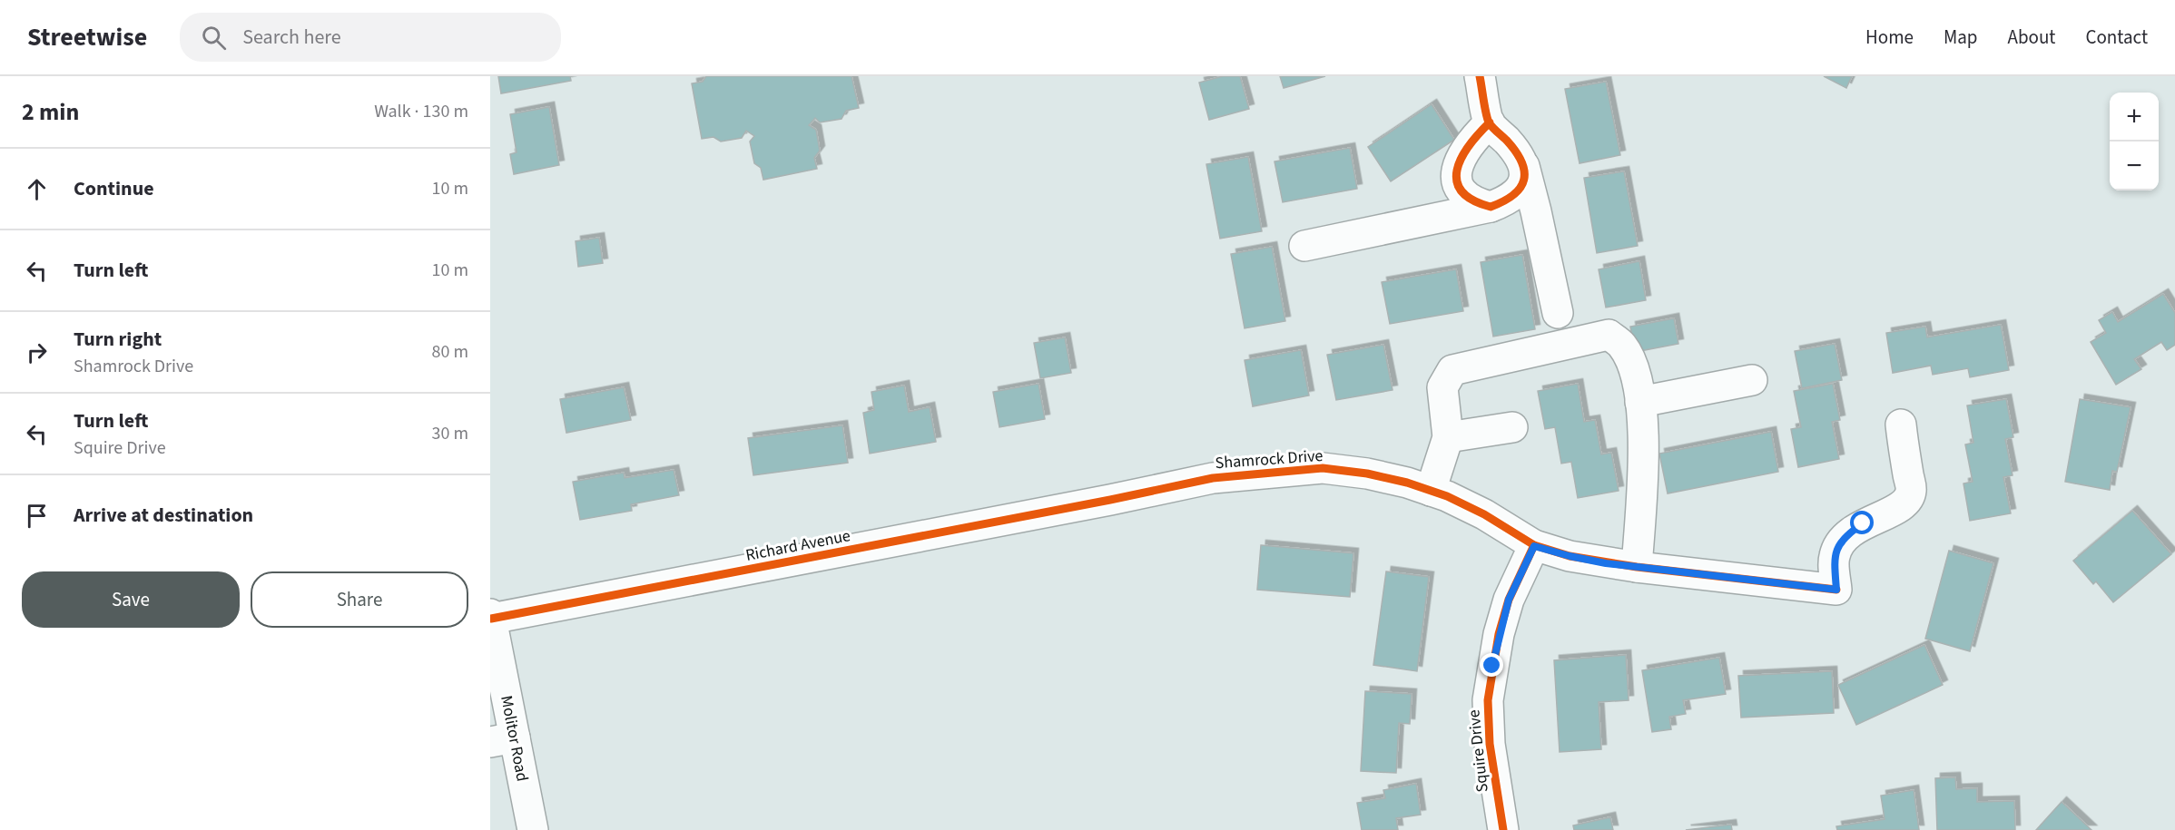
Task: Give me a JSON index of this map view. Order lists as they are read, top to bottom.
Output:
{
  "streets": {
    "street": [
      "Shamrock Drive",
      "Richard Avenue",
      "Molitor Road",
      "Squire Drive"
    ]
  },
  "crossings": [
    ["Shamrock Drive", "Richard Avenue"],
    ["Shamrock Drive", "Squire Drive"],
    ["Richard Avenue", "Molitor Road"]
  ],
  "page": {
    "header": "Streetwise",
    "search": "Search here",
    "nav": [
      "Home",
      "Map",
      "About",
      "Contact"
    ],
    "heading": ["2 min", "Walk · 130 m"],
    "map_buttons": ["+", "−"],
    "list": [
      ["Continue", "10 m"],
      ["Turn left", "10 m"],
      ["Turn right", "Shamrock Drive", "80 m"],
      ["Turn left", "Squire Drive", "30 m"],
      "Arrive at destination"
    ],
    "buttons": ["Save", "Share"]
  }
}
